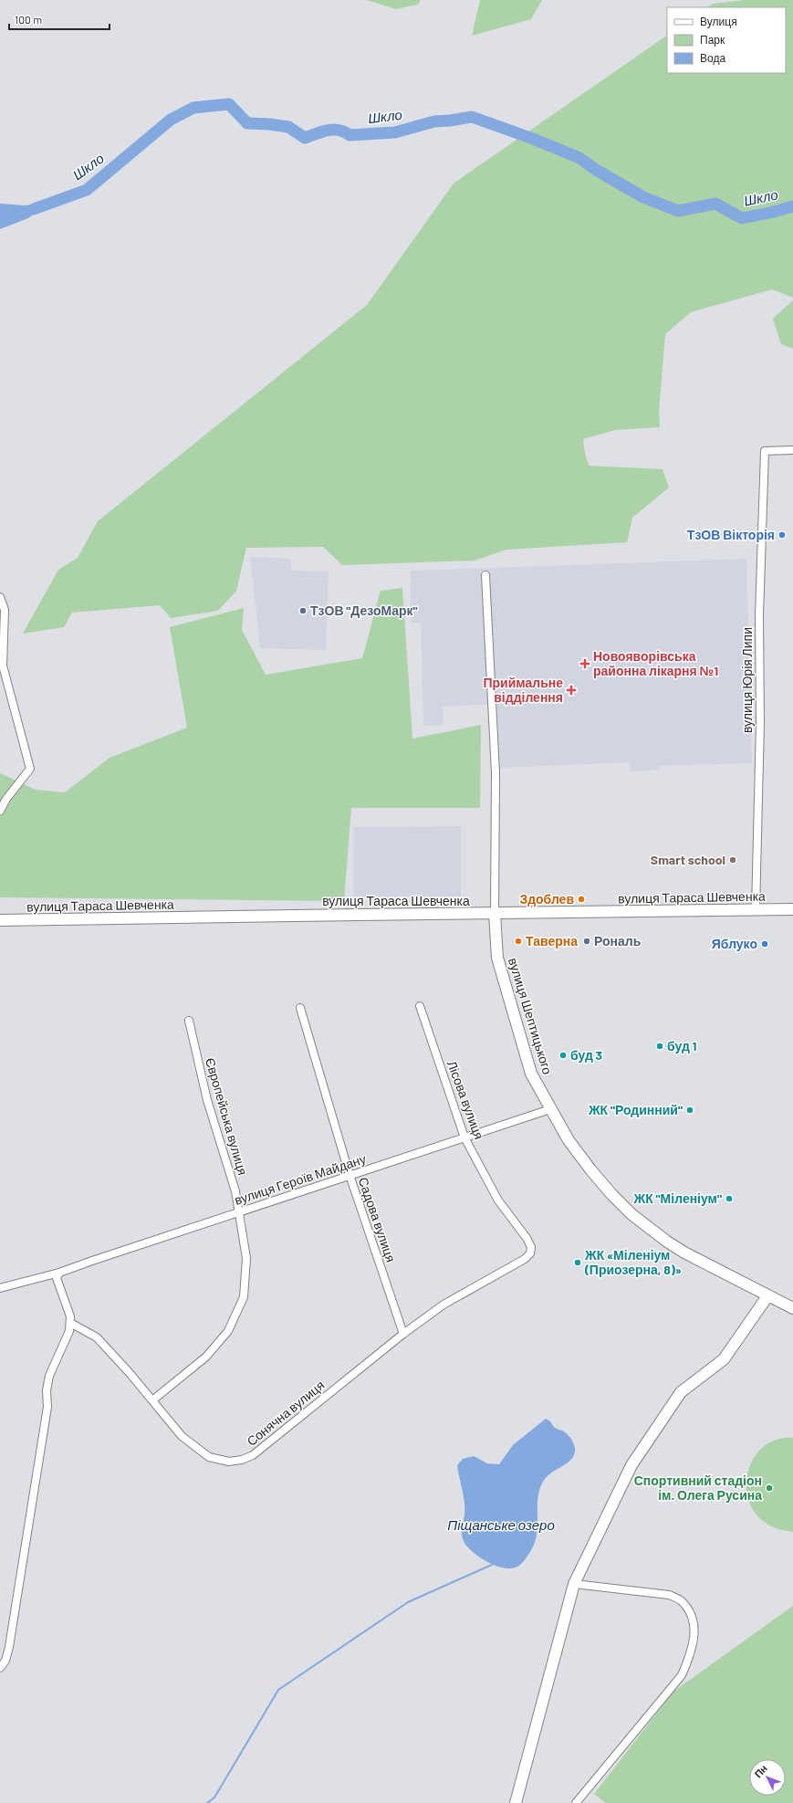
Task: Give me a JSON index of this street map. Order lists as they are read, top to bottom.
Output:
{
  "streets": {
    "street": [
      "вулиця Юрія Липи",
      "вулиця Тараса Шевченка",
      "вулиця Шептицького",
      "Лісова вулиця",
      "Європейська вулиця",
      "вулиця Героїв Майдану",
      "Садова вулиця",
      "Сонячна вулиця"
    ]
  },
  "crossings": [
    ["вулиця Юрія Липи", "вулиця Тараса Шевченка"],
    ["вулиця Тараса Шевченка", "вулиця Шептицького"],
    ["вулиця Шептицького", "вулиця Героїв Майдану"],
    ["Лісова вулиця", "вулиця Героїв Майдану"],
    ["Лісова вулиця", "Сонячна вулиця"],
    ["Європейська вулиця", "вулиця Героїв Майдану"],
    ["Європейська вулиця", "Сонячна вулиця"],
    ["вулиця Героїв Майдану", "Садова вулиця"],
    ["Садова вулиця", "Сонячна вулиця"]
  ],
  "water": ["Шкло", "Піщанське озеро"],
  "places": {
    "other": [
      "ТзОВ Вікторія",
      "ТзОВ \"ДезоМарк\"",
      "Smart school",
      "Здоблев",
      "Таверна",
      "Рональ",
      "Яблуко",
      "буд 1",
      "буд 3",
      "ЖК \"Родинний\"",
      "ЖК \"Міленіум\"",
      "ЖК «Міленіум (Приозерна, 8)»",
      "Спортивний стадіон ім. Олега Русина"
    ],
    "health": ["Новояворівська районна лікарня №1", "Приймальне відділення"]
  },
  "legend": ["Вулиця", "Парк", "Вода"],
  "scale_bar": "100 m",
  "north": "top left"
}
